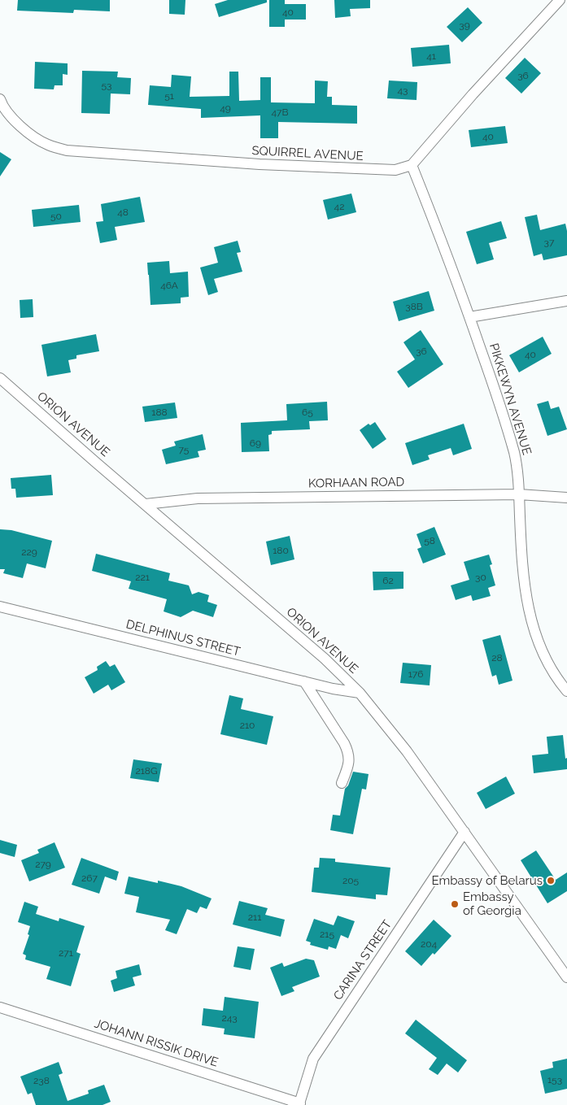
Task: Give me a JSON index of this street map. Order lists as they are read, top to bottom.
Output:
{
  "streets": {
    "street": [
      "SQUIRREL AVENUE",
      "PIKKEWYN AVENUE",
      "ORION AVENUE",
      "KORHAAN ROAD",
      "DELPHINUS STREET",
      "CARINA STREET",
      "JOHANN RISSIK DRIVE"
    ]
  },
  "crossings": [
    ["SQUIRREL AVENUE", "PIKKEWYN AVENUE"],
    ["PIKKEWYN AVENUE", "KORHAAN ROAD"],
    ["ORION AVENUE", "KORHAAN ROAD"],
    ["ORION AVENUE", "DELPHINUS STREET"],
    ["ORION AVENUE", "CARINA STREET"],
    ["CARINA STREET", "JOHANN RISSIK DRIVE"]
  ],
  "places": ["Embassy of Belarus", "Embassy of Georgia"],
  "house_numbers": [
    "40",
    "39",
    "41",
    "36",
    "53",
    "43",
    "51",
    "49",
    "47B",
    "40",
    "42",
    "48",
    "50",
    "37",
    "46A",
    "38B",
    "36",
    "40",
    "188",
    "65",
    "69",
    "75",
    "58",
    "180",
    "229",
    "221",
    "30",
    "62",
    "28",
    "176",
    "210",
    "218G",
    "279",
    "267",
    "205",
    "211",
    "215",
    "204",
    "271",
    "243",
    "153",
    "238"
  ]
}
